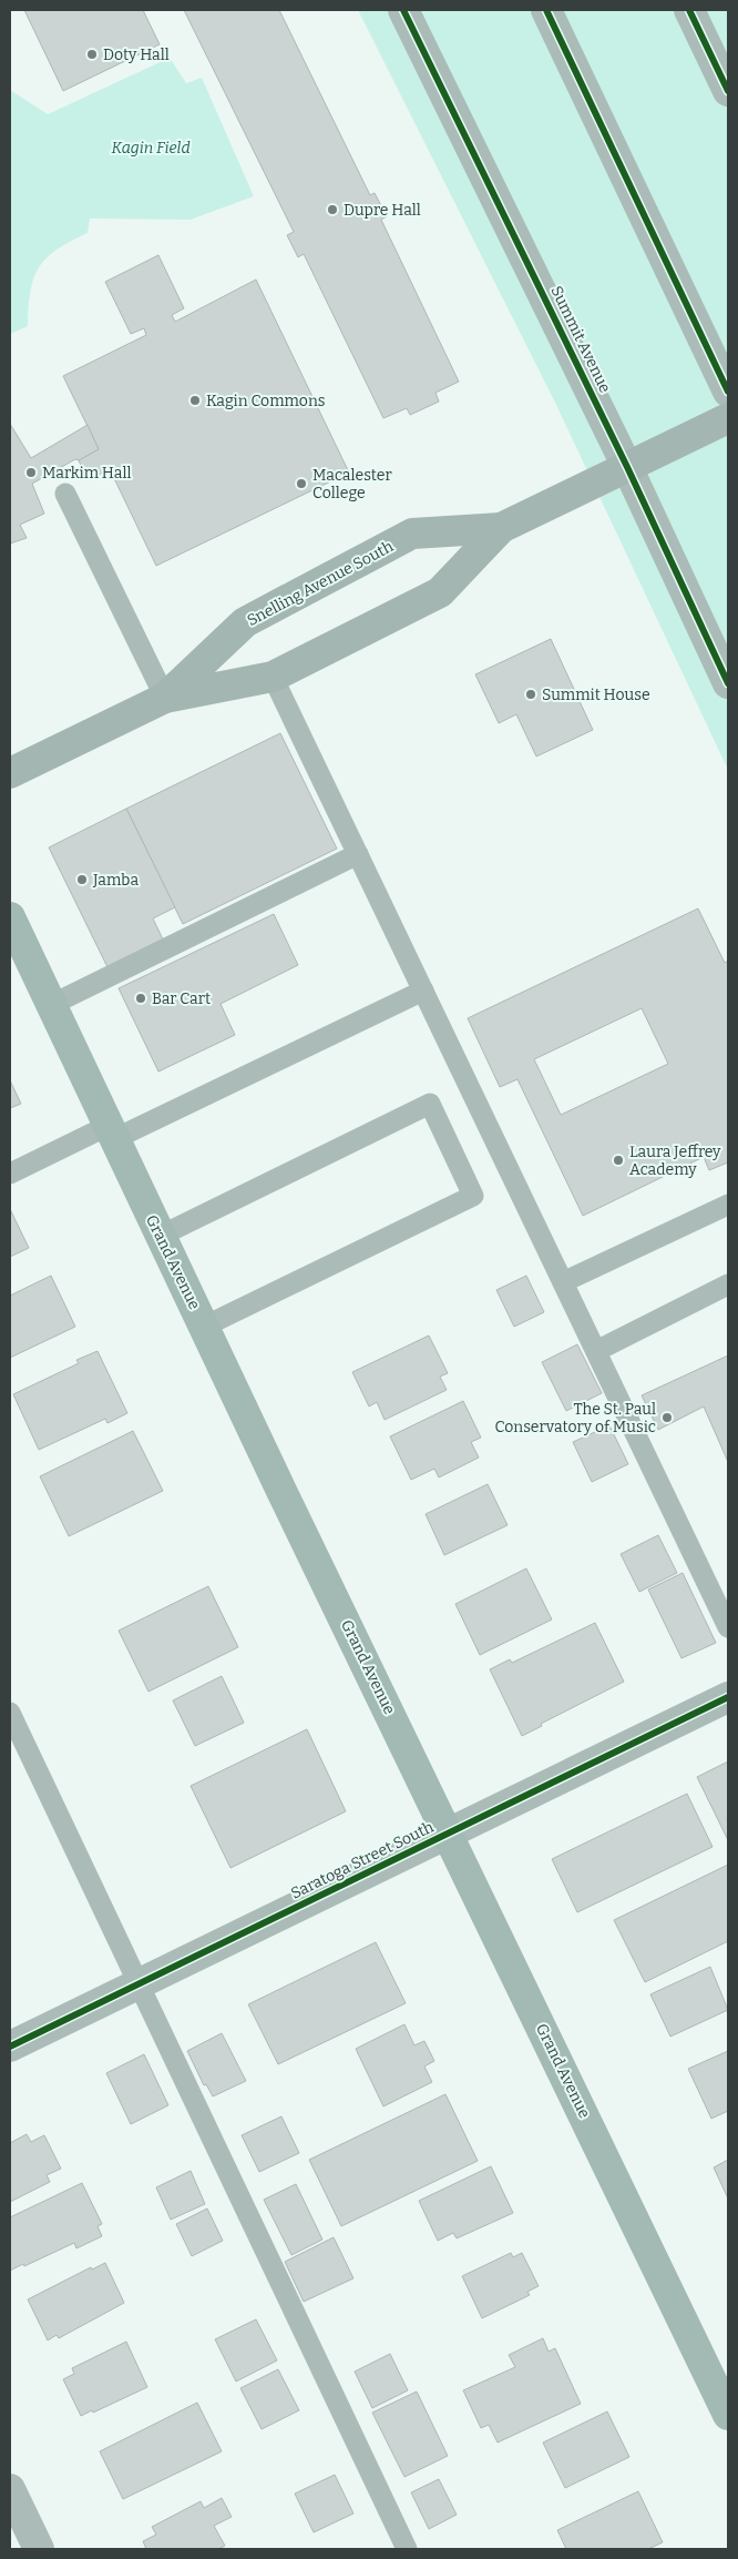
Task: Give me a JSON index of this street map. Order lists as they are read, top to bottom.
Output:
{
  "streets": {
    "main road": ["Snelling Avenue South", "Grand Avenue"],
    "street": ["Summit Avenue", "Saratoga Street South"]
  },
  "crossings": [
    ["Summit Avenue", "Snelling Avenue South"],
    ["Grand Avenue", "Saratoga Street South"]
  ],
  "parks": ["Kagin Field"],
  "places": [
    "Doty Hall",
    "Dupre Hall",
    "Kagin Commons",
    "Markim Hall",
    "Macalester College",
    "Summit House",
    "Jamba",
    "Bar Cart",
    "Laura Jeffrey Academy",
    "The St. Paul Conservatory of Music"
  ]
}
